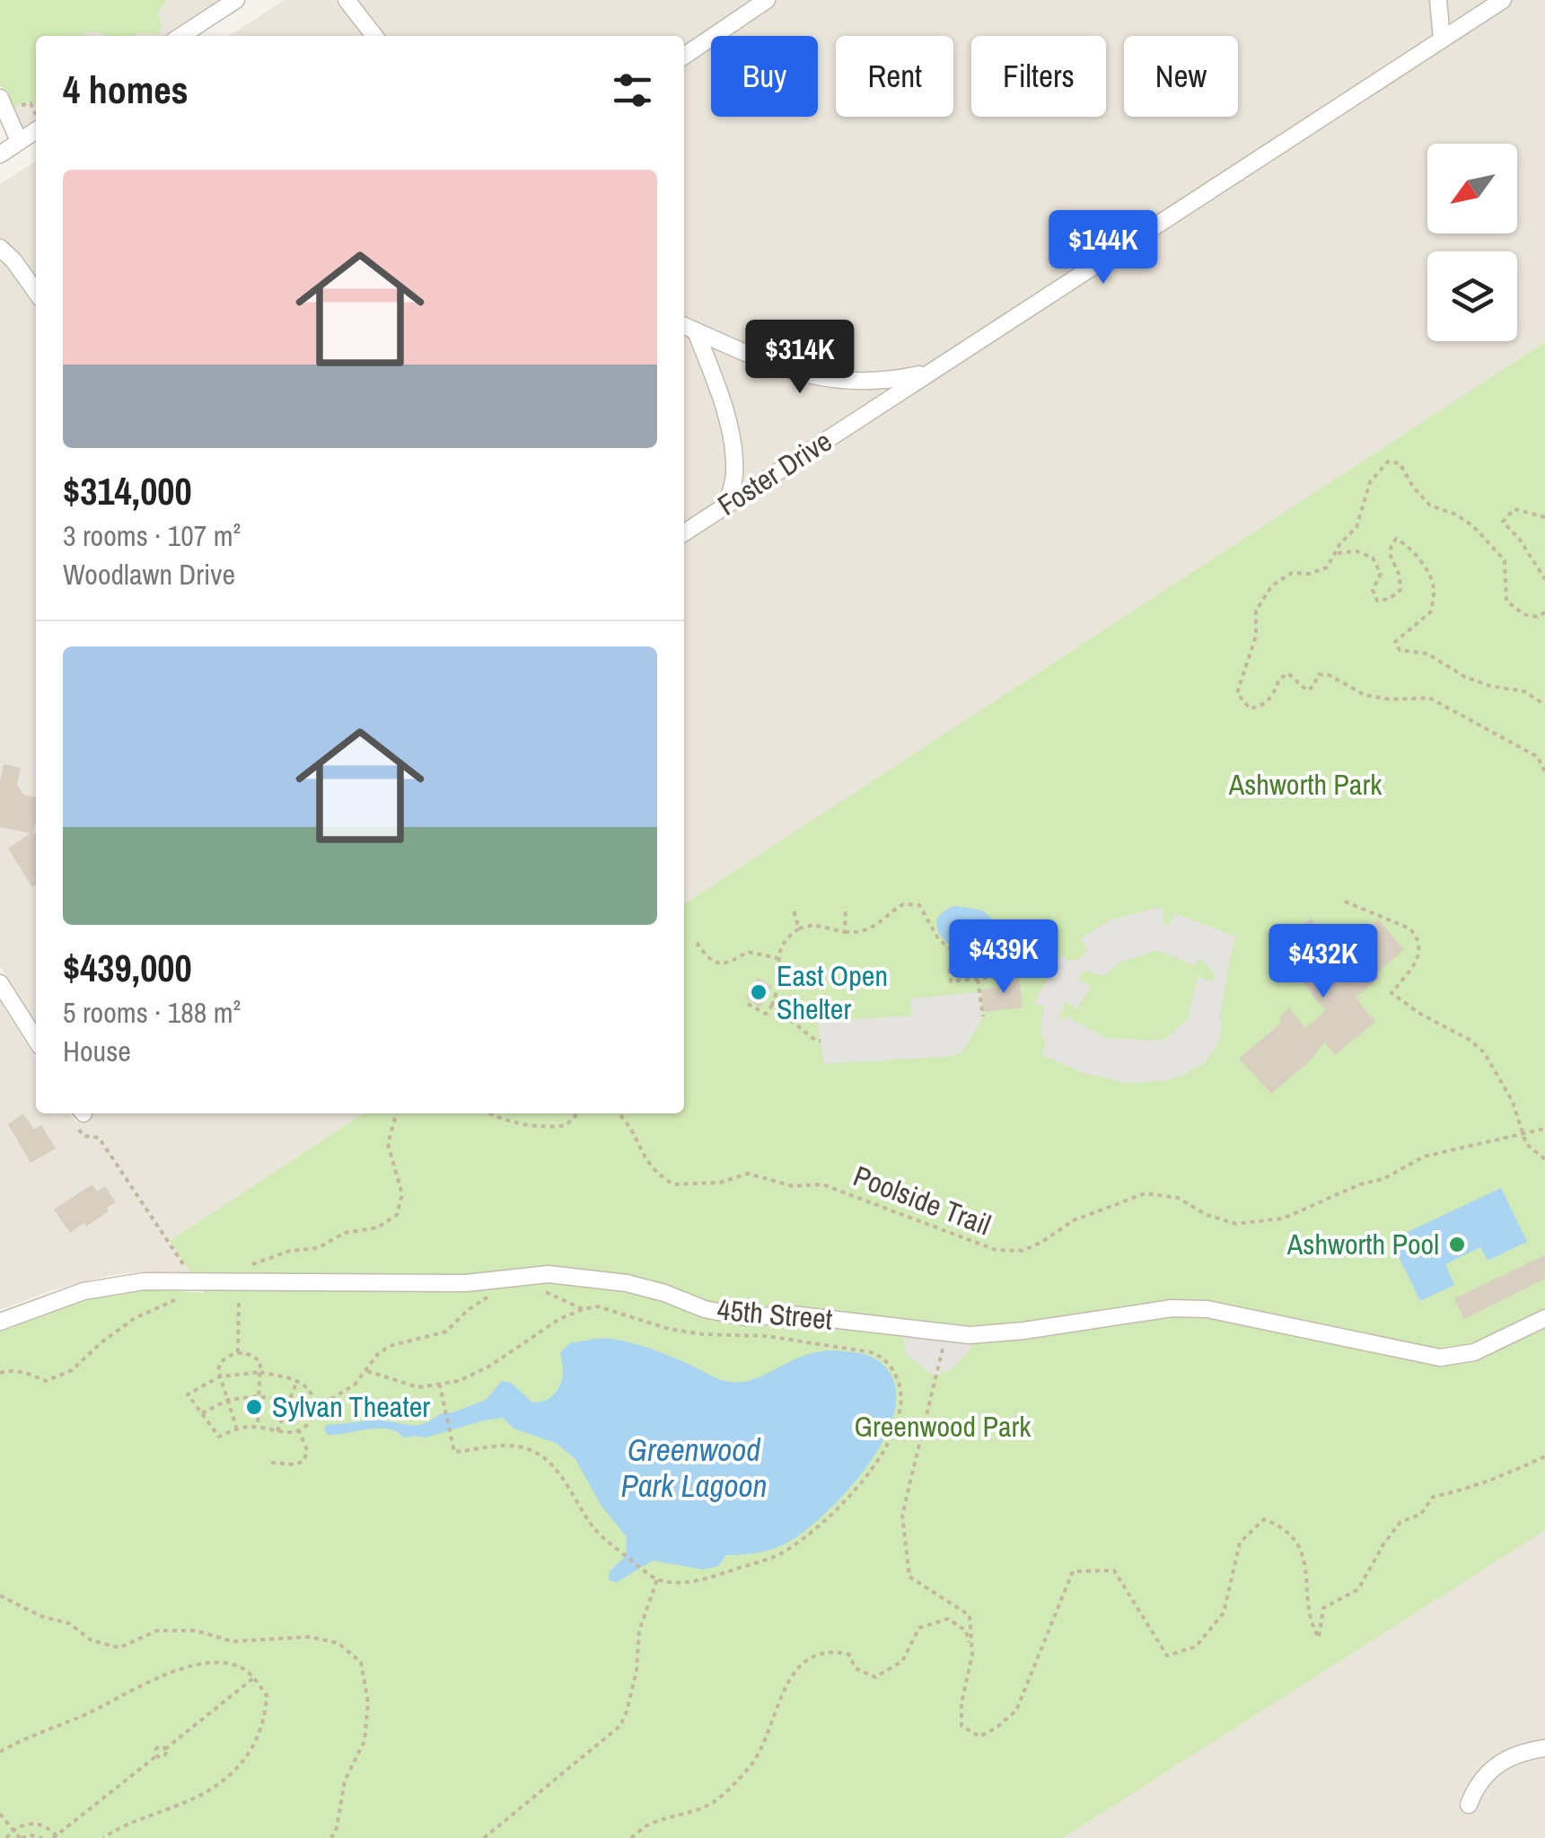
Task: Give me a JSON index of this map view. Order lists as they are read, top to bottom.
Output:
{
  "streets": {
    "street": ["Foster Drive", "45th Street"],
    "path": ["Poolside Trail"]
  },
  "water": ["Greenwood Park Lagoon"],
  "parks": ["Ashworth Park", "Greenwood Park"],
  "places": ["East Open Shelter", "Ashworth Pool", "Sylvan Theater"],
  "north": "bottom left",
  "page": {
    "chip": [
      "Buy",
      "Rent",
      "Filters",
      "New"
    ],
    "heading": "4 homes",
    "list": [
      {
        "name": "$314,000",
        "note": "3 rooms · 107 m² · Woodlawn Drive"
      },
      {
        "name": "$439,000",
        "note": "5 rooms · 188 m² · House"
      }
    ],
    "price": [
      "$144K",
      "$314K",
      "$439K",
      "$432K"
    ]
  }
}
